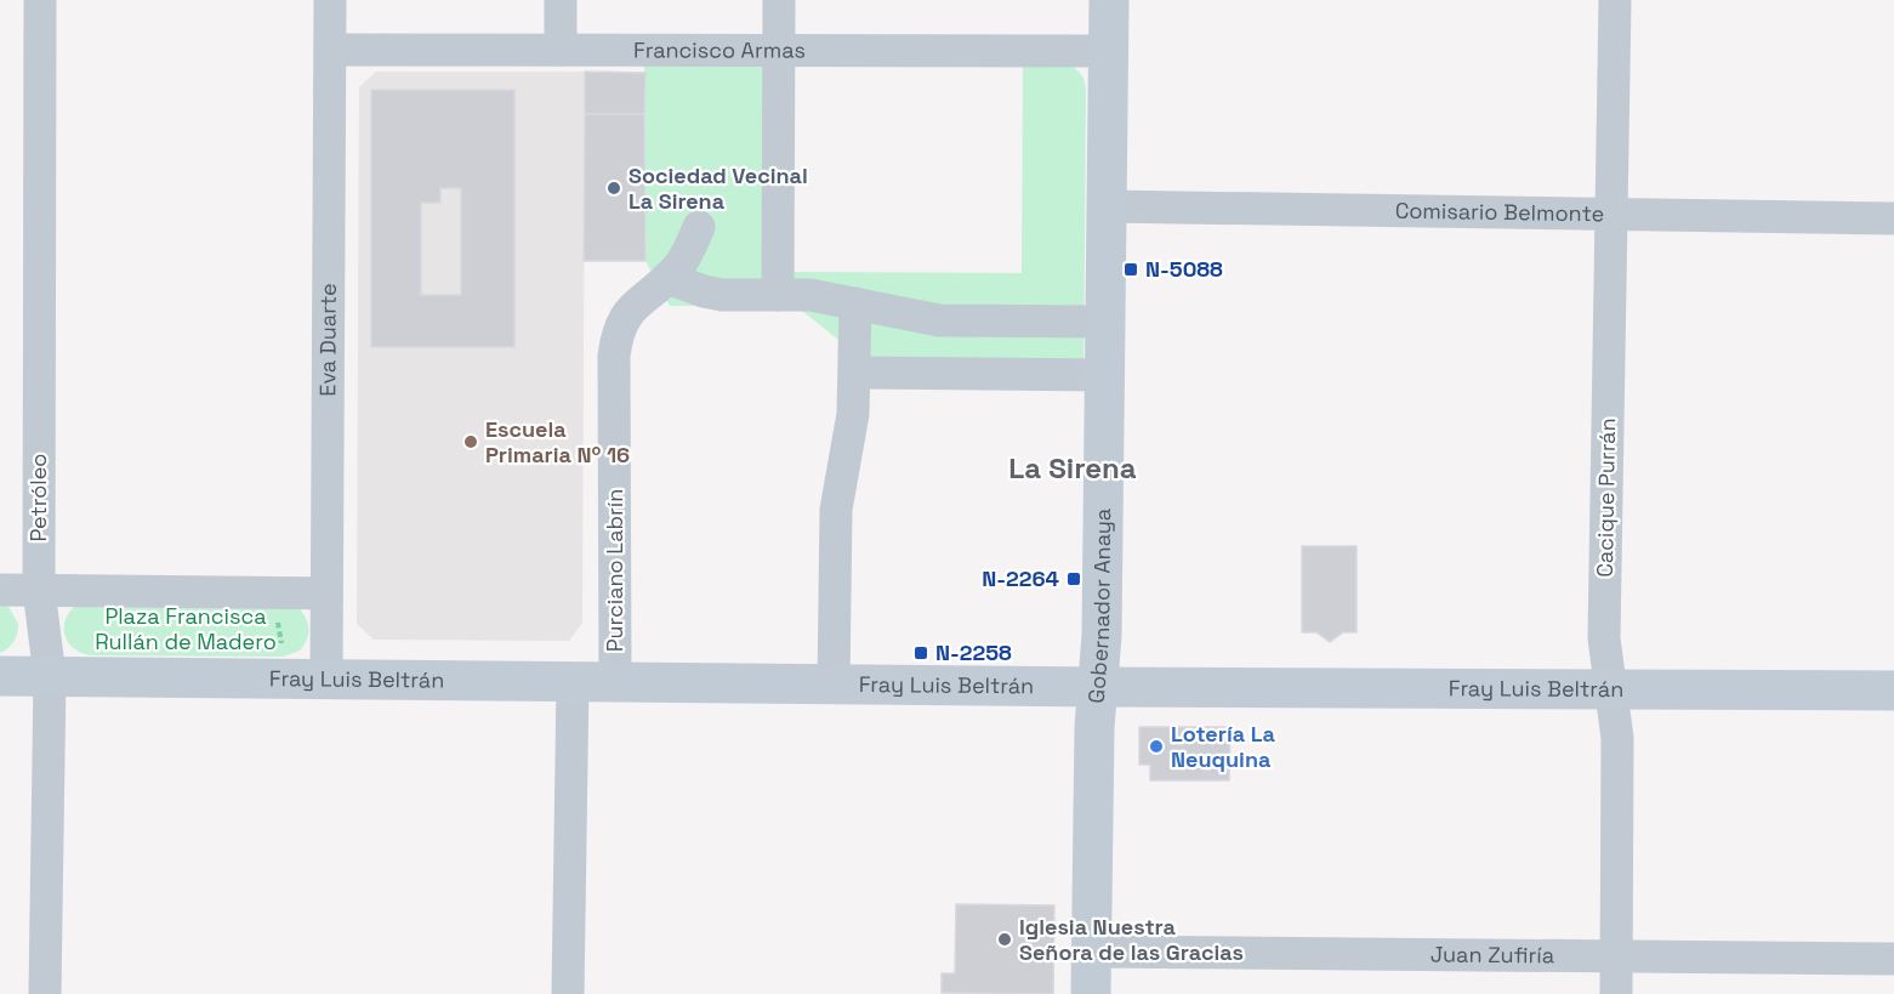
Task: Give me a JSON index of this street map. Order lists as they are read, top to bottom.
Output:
{
  "streets": {
    "main road": ["Gobernador Anaya", "Fray Luis Beltrán"],
    "street": [
      "Francisco Armas",
      "Comisario Belmonte",
      "Eva Duarte",
      "Petróleo",
      "Cacique Purrán",
      "Purciano Labrín",
      "Juan Zufiría"
    ]
  },
  "crossings": [
    ["Francisco Armas", "Eva Duarte"],
    ["Francisco Armas", "Gobernador Anaya"],
    ["Comisario Belmonte", "Cacique Purrán"],
    ["Comisario Belmonte", "Gobernador Anaya"],
    ["Eva Duarte", "Fray Luis Beltrán"],
    ["Petróleo", "Fray Luis Beltrán"],
    ["Cacique Purrán", "Fray Luis Beltrán"],
    ["Cacique Purrán", "Juan Zufiría"],
    ["Purciano Labrín", "Fray Luis Beltrán"],
    ["Gobernador Anaya", "Fray Luis Beltrán"],
    ["Gobernador Anaya", "Juan Zufiría"]
  ],
  "districts": ["La Sirena"],
  "parks": ["Plaza Francisca Rullán de Madero"],
  "places": {
    "other": [
      "Sociedad Vecinal La Sirena",
      "Escuela Primaria Nº 16",
      "Lotería La Neuquina",
      "Iglesia Nuestra Señora de las Gracias"
    ],
    "transit": ["N-5088", "N-2264", "N-2258"]
  }
}
